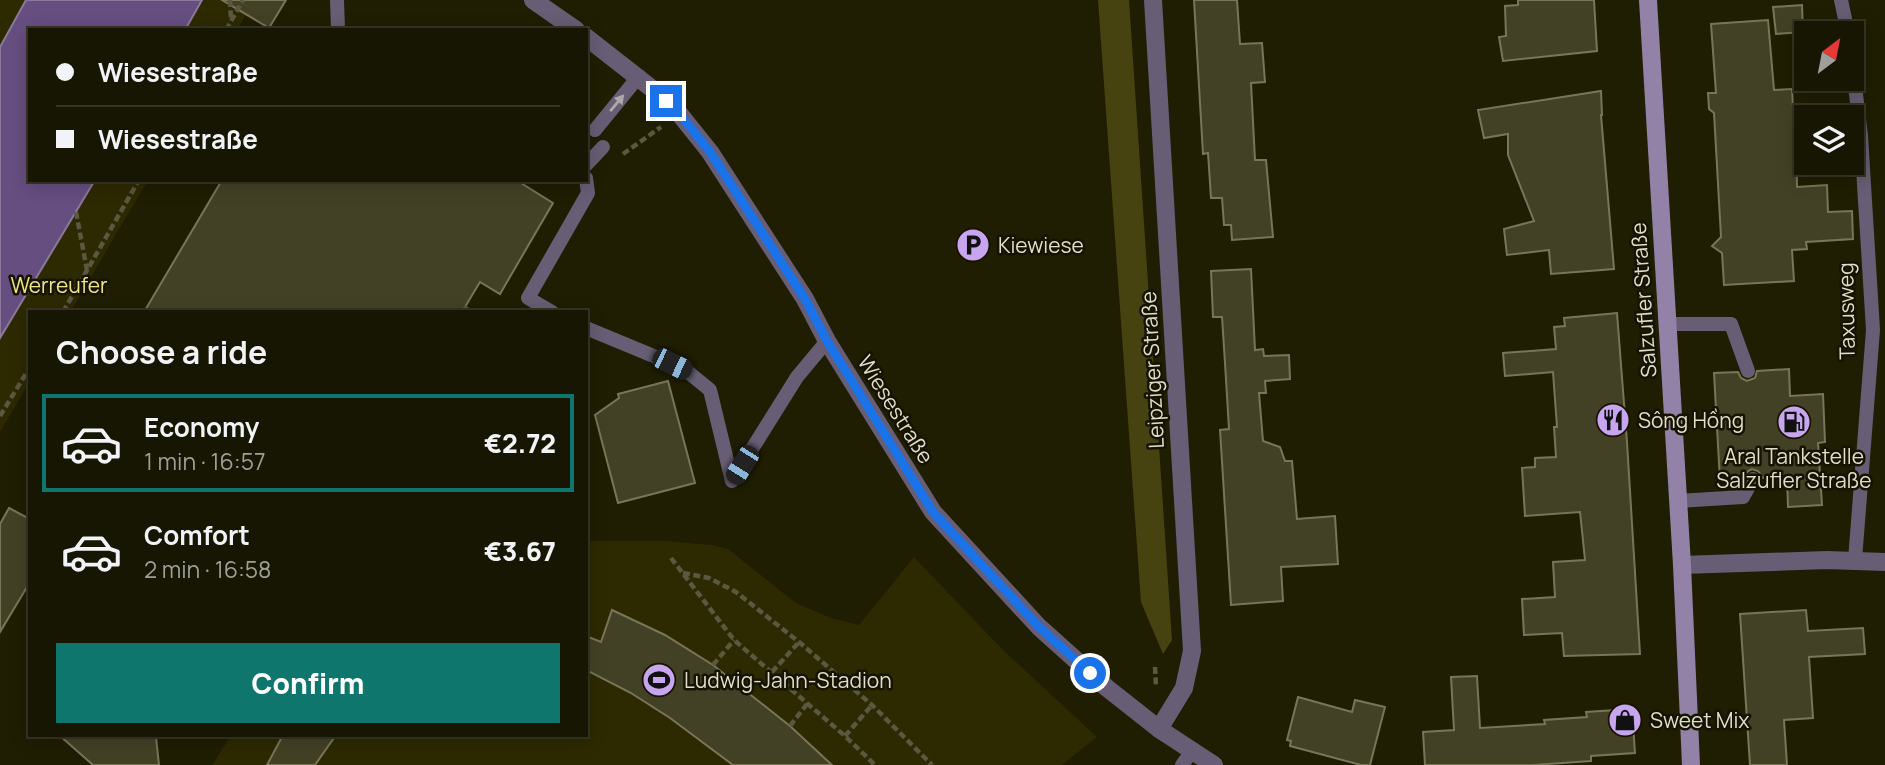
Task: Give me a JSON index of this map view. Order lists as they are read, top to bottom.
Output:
{
  "streets": {
    "main road": ["Salzufler Straße"],
    "street": ["Leipziger Straße", "Wiesestraße"],
    "lane": ["Taxusweg"]
  },
  "crossings": [
    ["Leipziger Straße", "Wiesestraße"]
  ],
  "parks": ["Werreufer"],
  "places": {
    "parking": ["Kiewiese"],
    "restaurant": ["Sông Hồng"],
    "fuel station": ["Aral Tankstelle Salzufler Straße"],
    "sports": ["Ludwig-Jahn-Stadion"],
    "shop": ["Sweet Mix"]
  },
  "north": "top right",
  "page": {
    "banner": ["Wiesestraße", "Wiesestraße"],
    "heading": "Choose a ride",
    "list": [
      {
        "name": "Economy",
        "note": "1 min · 16:57",
        "value": "€2.72"
      },
      {
        "name": "Comfort",
        "note": "2 min · 16:58",
        "value": "€3.67"
      }
    ],
    "buttons": "Confirm"
  }
}
